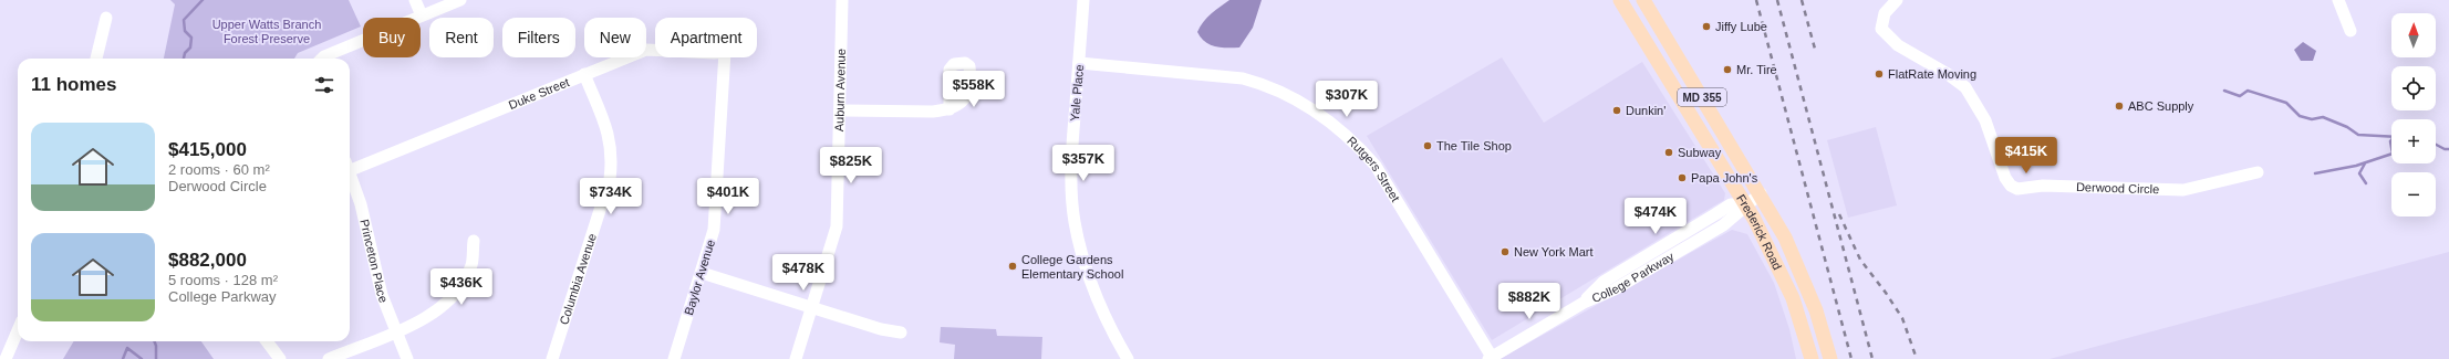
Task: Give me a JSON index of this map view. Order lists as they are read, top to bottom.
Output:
{
  "streets": {
    "main road": ["MD 355", "Frederick Road"],
    "street": [
      "Auburn Avenue",
      "Duke Street",
      "Yale Place",
      "Rutgers Street",
      "Derwood Circle",
      "Princeton Place",
      "College Parkway",
      "Baylor Avenue",
      "Columbia Avenue"
    ]
  },
  "crossings": [
    ["Duke Street", "Baylor Avenue"],
    ["Duke Street", "Columbia Avenue"],
    ["Yale Place", "Rutgers Street"],
    ["Rutgers Street", "College Parkway"],
    ["Frederick Road", "College Parkway"]
  ],
  "parks": ["Upper Watts Branch Forest Preserve"],
  "places": [
    "Jiffy Lube",
    "Mr. Tire",
    "FlatRate Moving",
    "ABC Supply",
    "Dunkin'",
    "The Tile Shop",
    "Subway",
    "Papa John's",
    "New York Mart",
    "College Gardens Elementary School"
  ],
  "north": "top",
  "page": {
    "map_buttons": ["+", "−"],
    "chip": [
      "Buy",
      "Rent",
      "Filters",
      "New",
      "Apartment"
    ],
    "heading": "11 homes",
    "price": [
      "$558K",
      "$307K",
      "$415K",
      "$357K",
      "$825K",
      "$734K",
      "$401K",
      "$474K",
      "$478K",
      "$436K",
      "$882K"
    ],
    "list": [
      {
        "name": "$415,000",
        "note": "2 rooms · 60 m² · Derwood Circle"
      },
      {
        "name": "$882,000",
        "note": "5 rooms · 128 m² · College Parkway"
      }
    ]
  }
}
